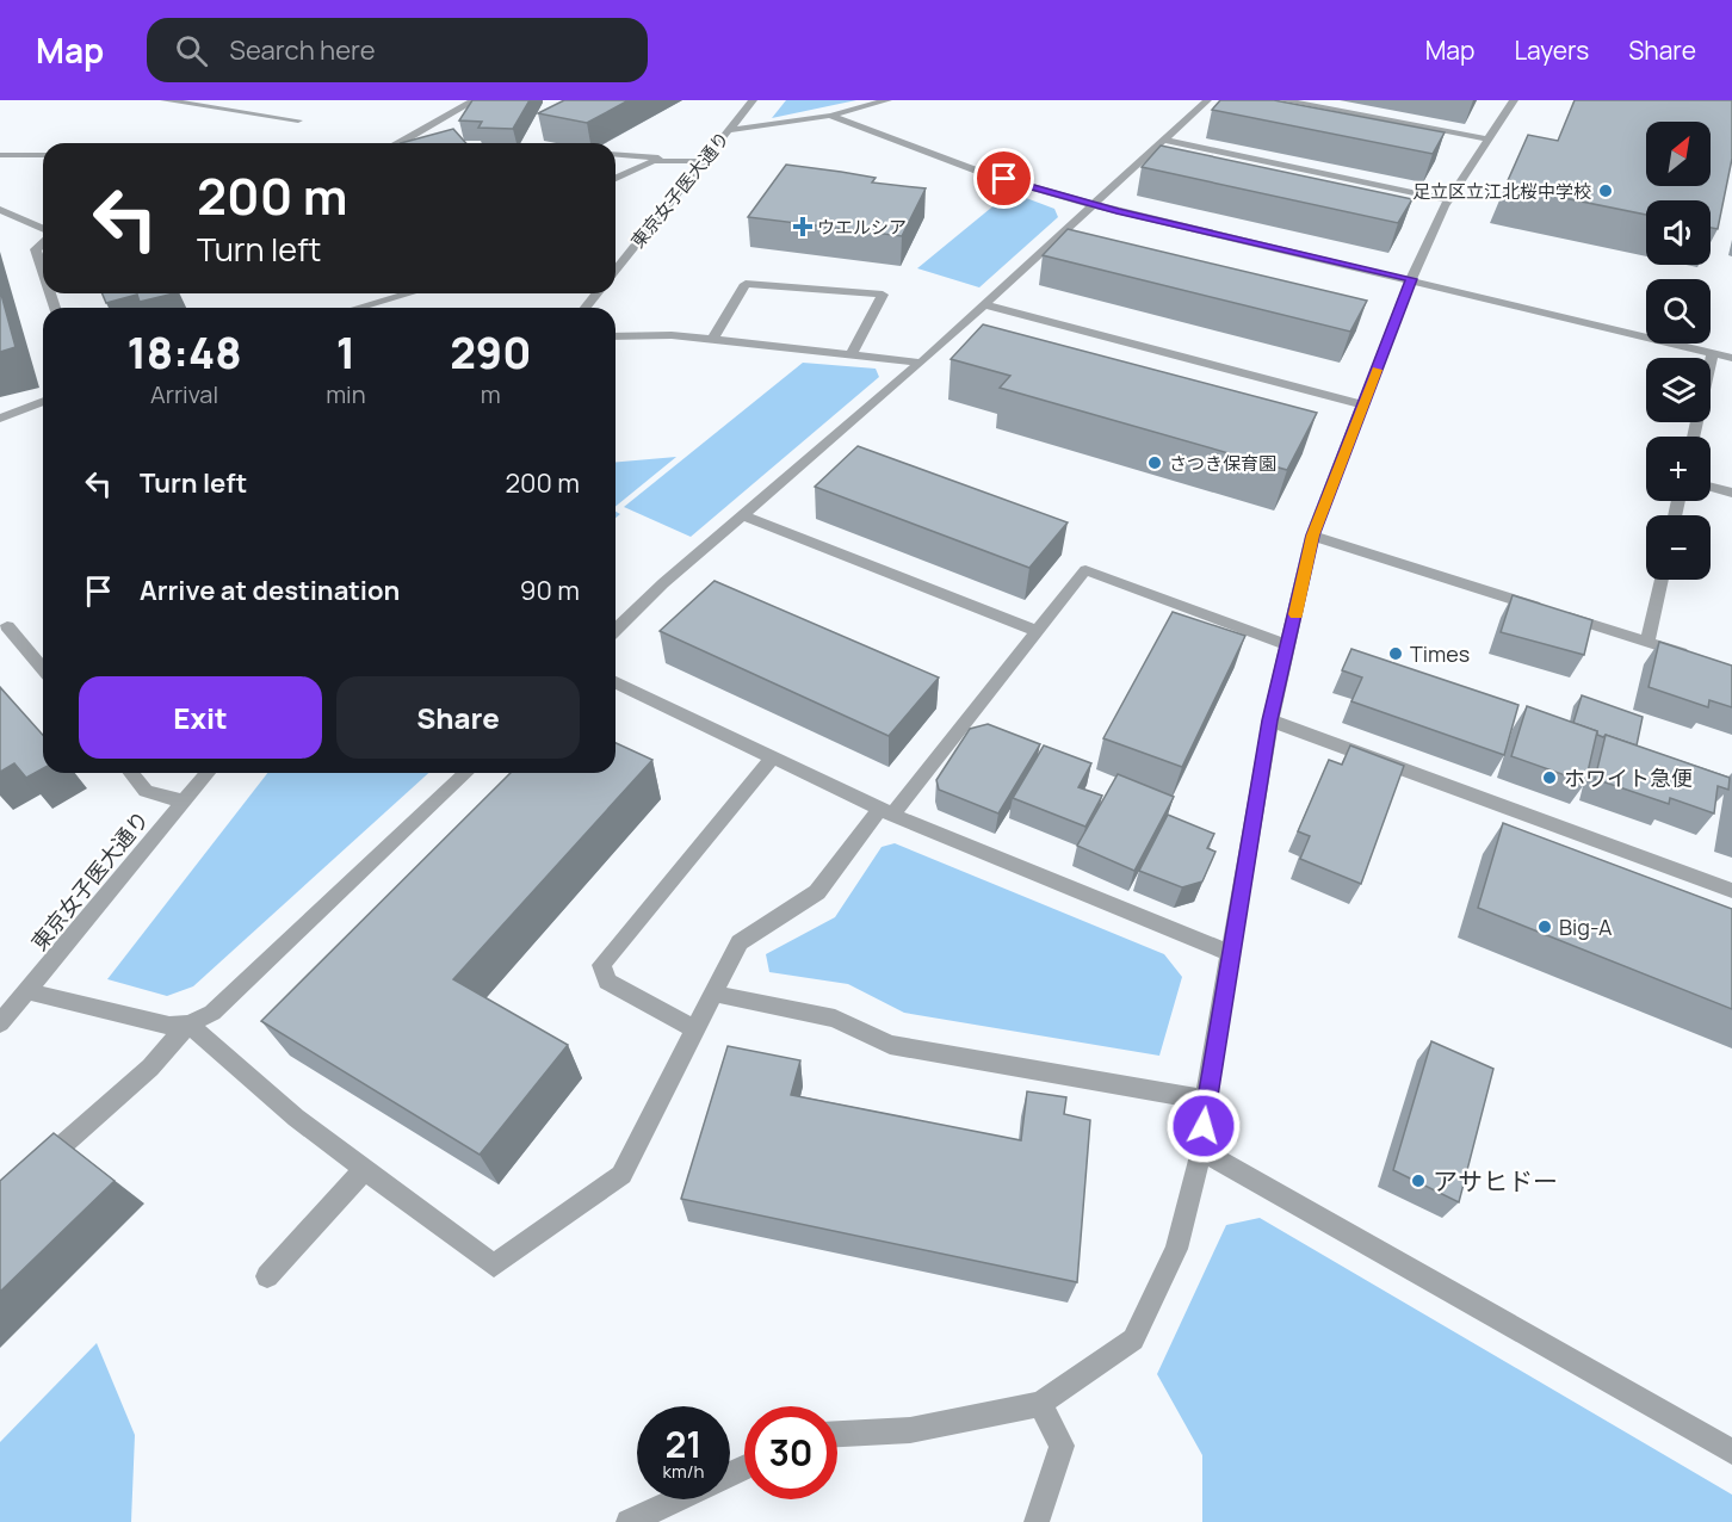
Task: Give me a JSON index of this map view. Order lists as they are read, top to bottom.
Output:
{
  "streets": {
    "street": ["東京女子医大通り"]
  },
  "places": {
    "other": [
      "足立区立江北桜中学校",
      "さつき保育園",
      "Times",
      "ホワイト急便",
      "Big-A",
      "アサヒドー"
    ],
    "health": ["ウエルシア"]
  },
  "north": "top right",
  "page": {
    "header": "Map",
    "search": "Search here",
    "nav": ["Map", "Layers", "Share"],
    "map_buttons": ["+", "−"],
    "turn": ["200 m", "Turn left"],
    "eta": [
      "18:48",
      "Arrival",
      "1",
      "min",
      "290",
      "m"
    ],
    "list": [
      {
        "name": "Turn left",
        "value": "200 m"
      },
      {
        "name": "Arrive at destination",
        "value": "90 m"
      }
    ],
    "buttons": ["Exit", "Share"],
    "speed": "21 km/h",
    "limit": "30"
  }
}
